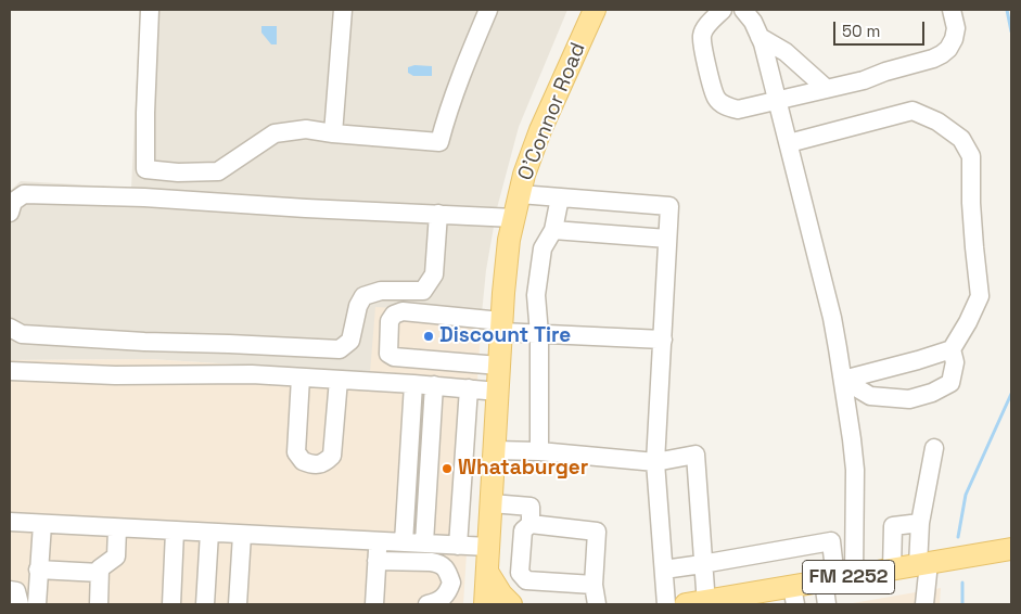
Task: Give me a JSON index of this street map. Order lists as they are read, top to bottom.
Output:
{
  "streets": {
    "main road": ["O'Connor Road", "FM 2252"]
  },
  "places": ["Discount Tire", "Whataburger"],
  "scale_bar": "50 m"
}
